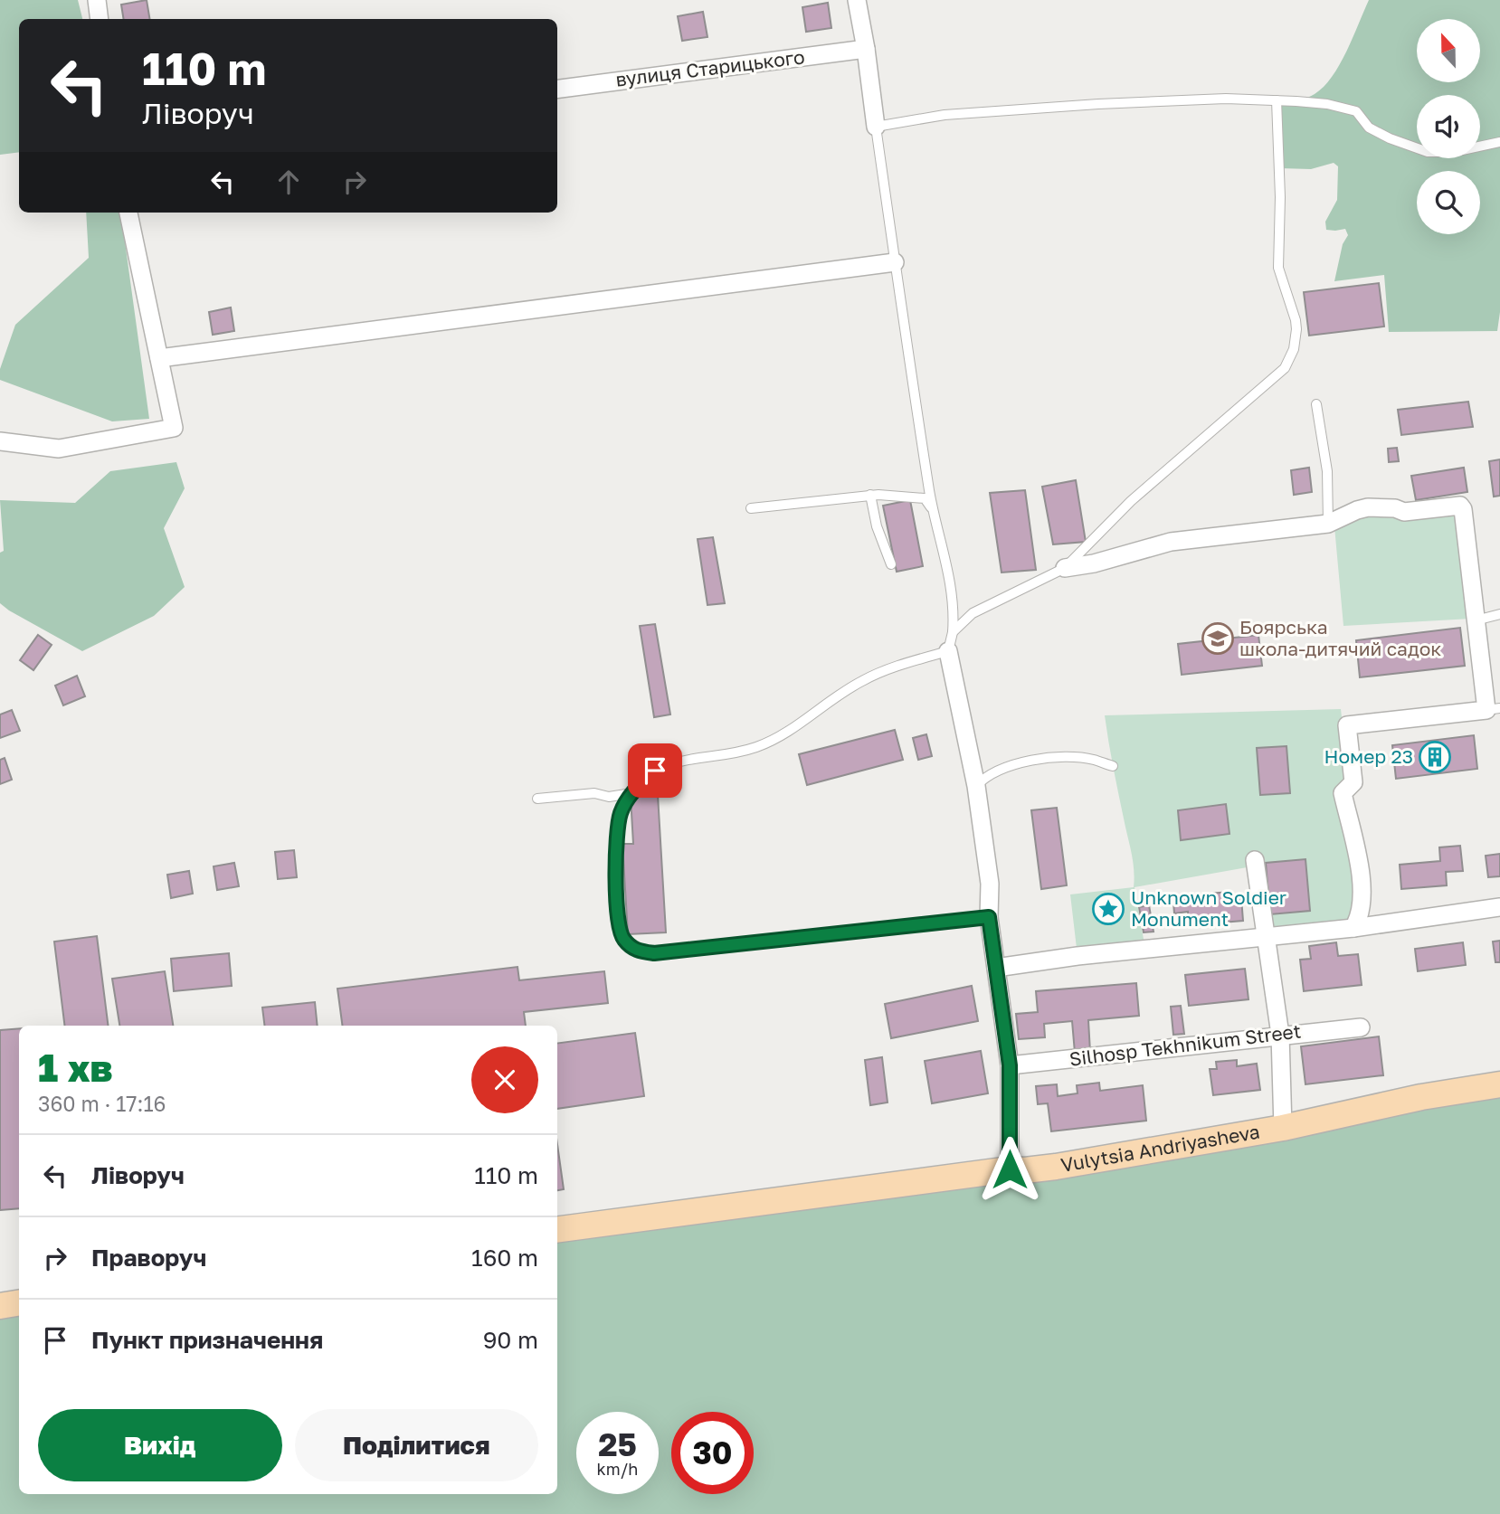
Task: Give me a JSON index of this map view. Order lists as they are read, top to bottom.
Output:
{
  "streets": {
    "street": ["вулиця Старицького", "Silhosp Tekhnikum Street", "Vulytsia Andriyasheva"]
  },
  "places": {
    "school or university": ["Боярська школа-дитячий садок"],
    "building": ["Номер 23"],
    "place": ["Unknown Soldier Monument"]
  },
  "north": "top",
  "page": {
    "turn": ["110 m", "Ліворуч"],
    "heading": ["1 хв", "360 m · 17:16"],
    "list": [
      {
        "name": "Ліворуч",
        "value": "110 m"
      },
      {
        "name": "Праворуч",
        "value": "160 m"
      },
      {
        "name": "Пункт призначення",
        "value": "90 m"
      }
    ],
    "buttons": ["Вихід", "Поділитися"],
    "speed": "25 km/h",
    "limit": "30"
  }
}
